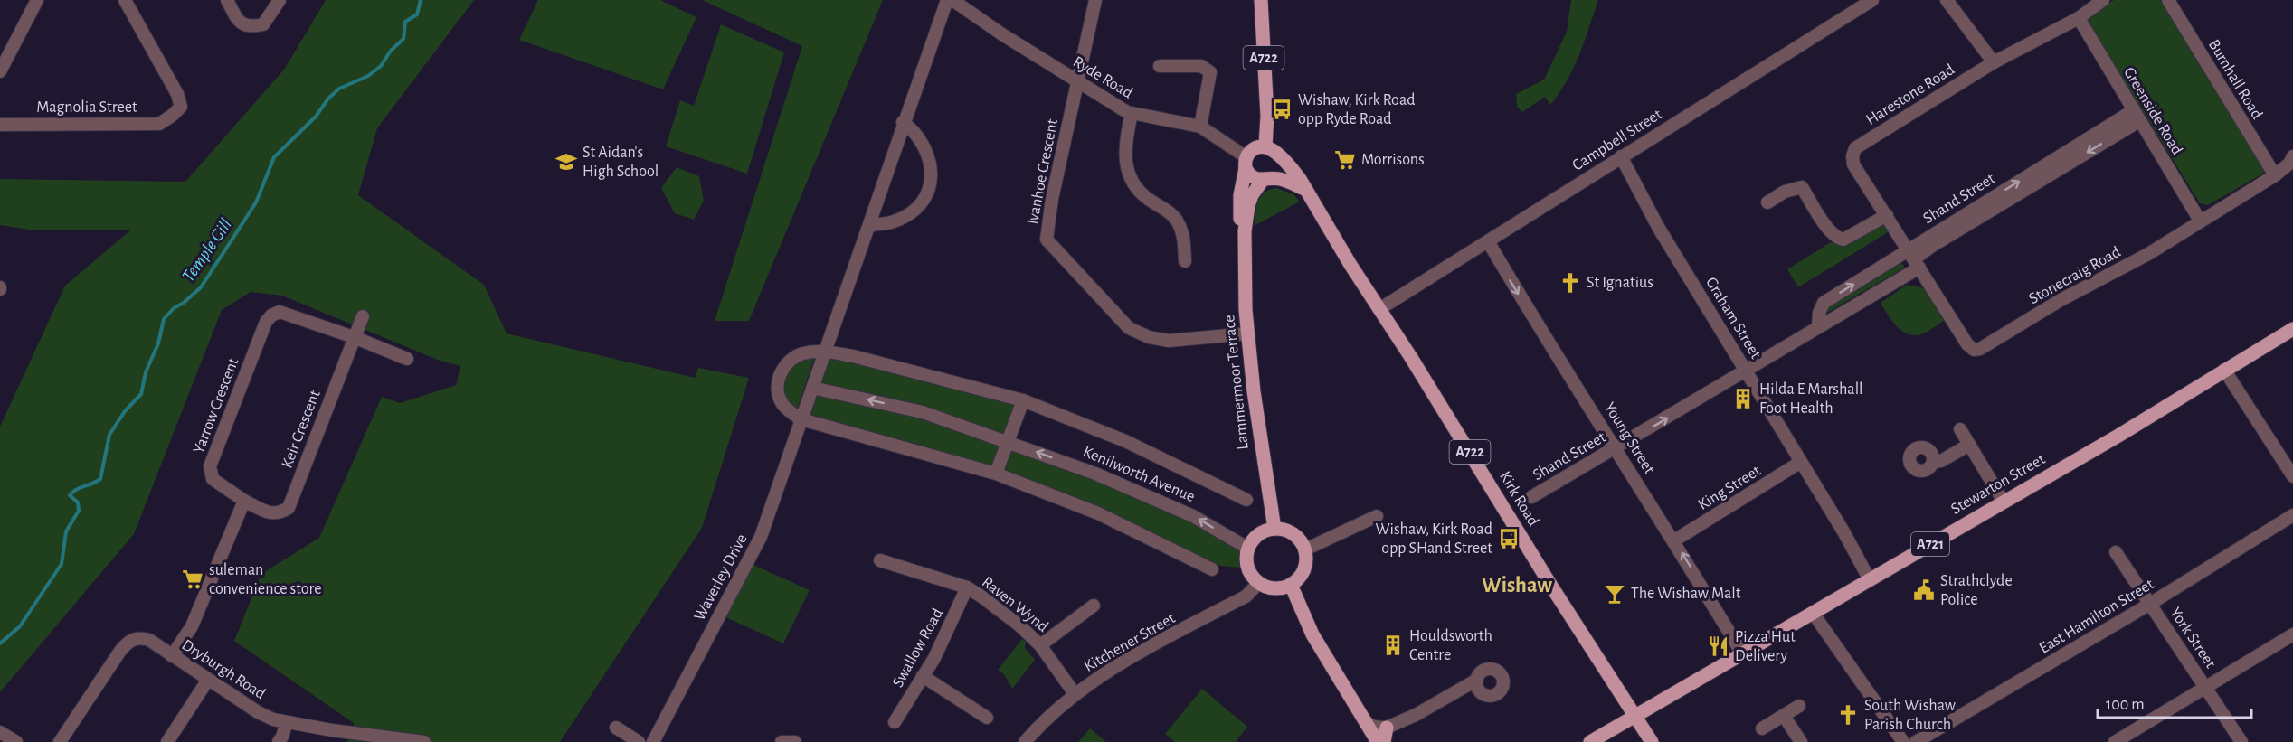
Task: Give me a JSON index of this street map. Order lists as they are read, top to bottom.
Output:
{
  "streets": {
    "main road": [
      "A722",
      "Lammermoor Terrace",
      "Stewarton Street",
      "Kirk Road",
      "A721"
    ],
    "street": [
      "Ryde Road",
      "Burnhall Road",
      "Harestone Road",
      "Magnolia Street",
      "Greenside Road",
      "Campbell Street",
      "Ivanhoe Crescent",
      "Shand Street",
      "Stonecraig Road",
      "Graham Street",
      "Yarrow Crescent",
      "Keir Crescent",
      "Young Street",
      "Kenilworth Avenue",
      "King Street",
      "Waverley Drive",
      "Raven Wynd",
      "East Hamilton Street",
      "York Street",
      "Kitchener Street",
      "Swallow Road",
      "Dryburgh Road"
    ]
  },
  "crossings": [
    ["A722", "Ryde Road"],
    ["A722", "Lammermoor Terrace"],
    ["A722", "Kirk Road"],
    ["Ryde Road", "Ivanhoe Crescent"],
    ["Ryde Road", "Lammermoor Terrace"],
    ["Ryde Road", "Kirk Road"],
    ["Burnhall Road", "Stonecraig Road"],
    ["Harestone Road", "Greenside Road"],
    ["Harestone Road", "Shand Street"],
    ["Harestone Road", "Stonecraig Road"],
    ["Greenside Road", "Shand Street"],
    ["Greenside Road", "Stonecraig Road"],
    ["Campbell Street", "Graham Street"],
    ["Campbell Street", "Young Street"],
    ["Campbell Street", "Kirk Road"],
    ["Ivanhoe Crescent", "Lammermoor Terrace"],
    ["Shand Street", "Stonecraig Road"],
    ["Shand Street", "Graham Street"],
    ["Shand Street", "Young Street"],
    ["Graham Street", "Stewarton Street"],
    ["Graham Street", "King Street"],
    ["Lammermoor Terrace", "Kenilworth Avenue"],
    ["Lammermoor Terrace", "Kirk Road"],
    ["Lammermoor Terrace", "Kitchener Street"],
    ["Yarrow Crescent", "Keir Crescent"],
    ["Young Street", "Stewarton Street"],
    ["Young Street", "King Street"],
    ["Kenilworth Avenue", "Waverley Drive"],
    ["Kenilworth Avenue", "Kitchener Street"],
    ["Stewarton Street", "Kirk Road"],
    ["Stewarton Street", "A721"],
    ["Kirk Road", "A721"],
    ["Raven Wynd", "Kitchener Street"],
    ["Raven Wynd", "Swallow Road"],
    ["East Hamilton Street", "York Street"]
  ],
  "districts": ["Wishaw"],
  "water": ["Temple Gill"],
  "places": {
    "bus stop": ["Wishaw, Kirk Road opp Ryde Road", "Wishaw, Kirk Road opp SHand Street"],
    "supermarket": ["Morrisons", "suleman convenience store"],
    "school or university": ["St Aidan's High School"],
    "church": ["St Ignatius", "South Wishaw Parish Church"],
    "building": ["Hilda E Marshall Foot Health", "Houldsworth Centre"],
    "public building": ["Strathclyde Police"],
    "bar": ["The Wishaw Malt"],
    "restaurant": ["Pizza Hut Delivery"]
  },
  "scale_bar": "100 m"
}
